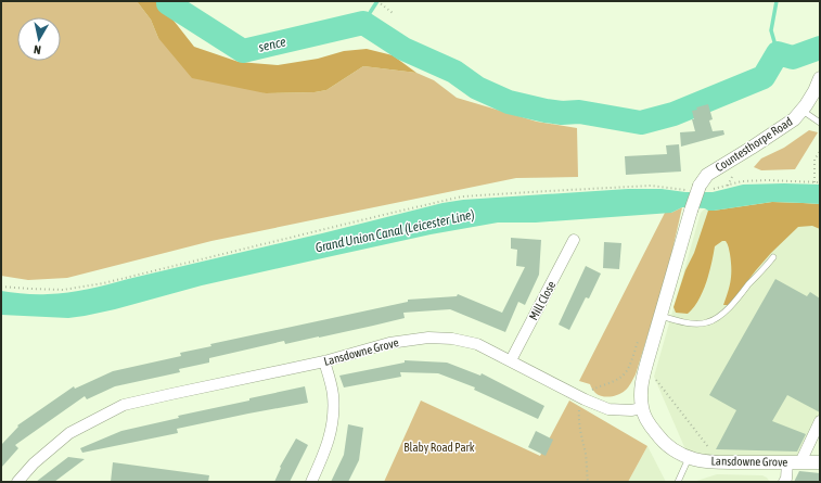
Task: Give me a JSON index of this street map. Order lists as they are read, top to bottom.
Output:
{
  "streets": {
    "street": ["Countesthorpe Road", "Mill Close", "Lansdowne Grove"]
  },
  "crossings": [
    ["Countesthorpe Road", "Lansdowne Grove"],
    ["Mill Close", "Lansdowne Grove"]
  ],
  "water": ["sence", "Grand Union Canal (Leicester Line)"],
  "parks": ["Blaby Road Park"],
  "north": "bottom"
}
